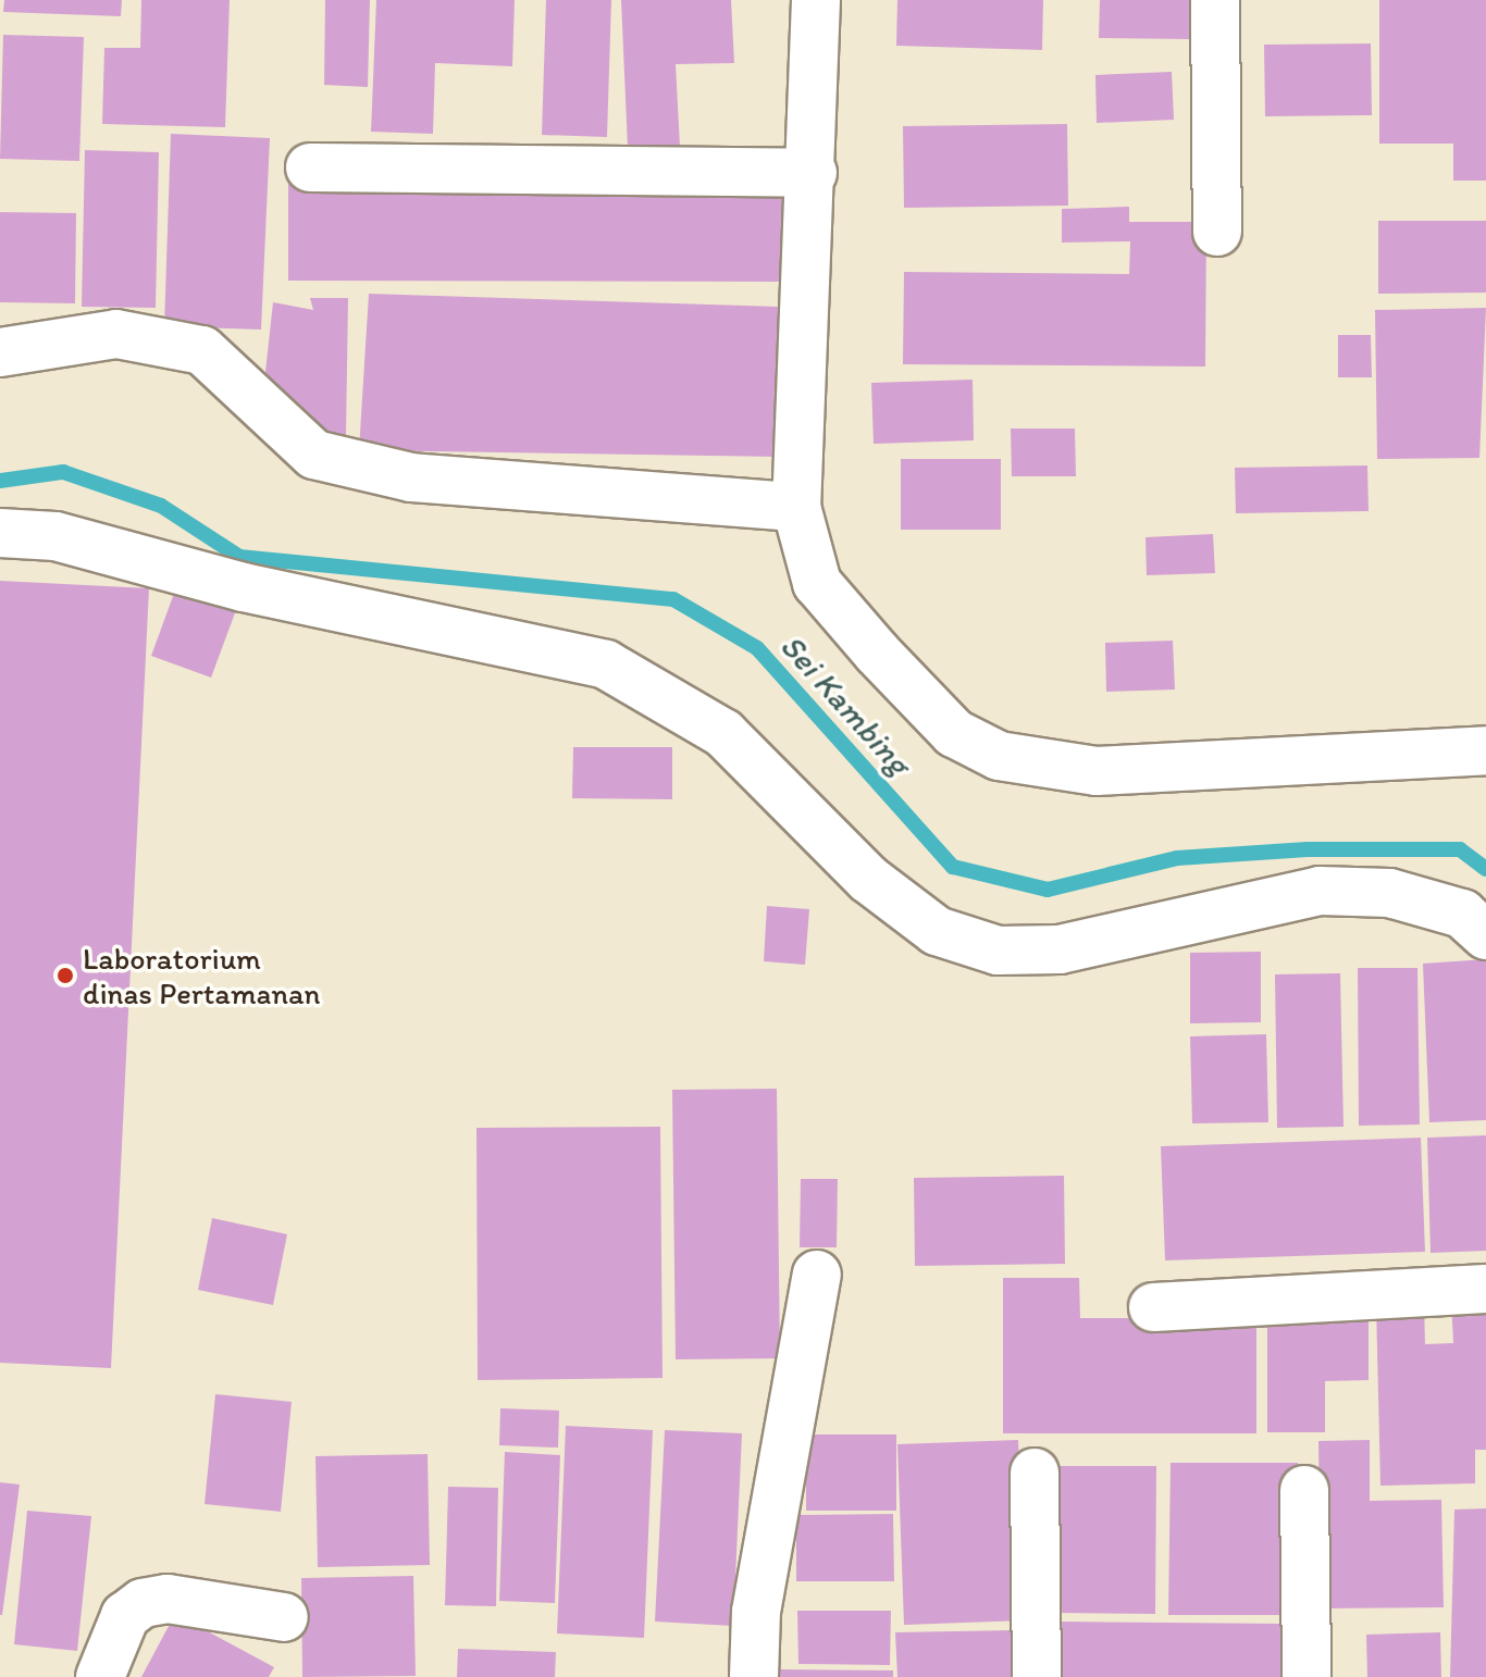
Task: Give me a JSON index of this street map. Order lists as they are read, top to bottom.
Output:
{
  "water": ["Sei Kambing"],
  "places": ["Laboratorium dinas Pertamanan"]
}
